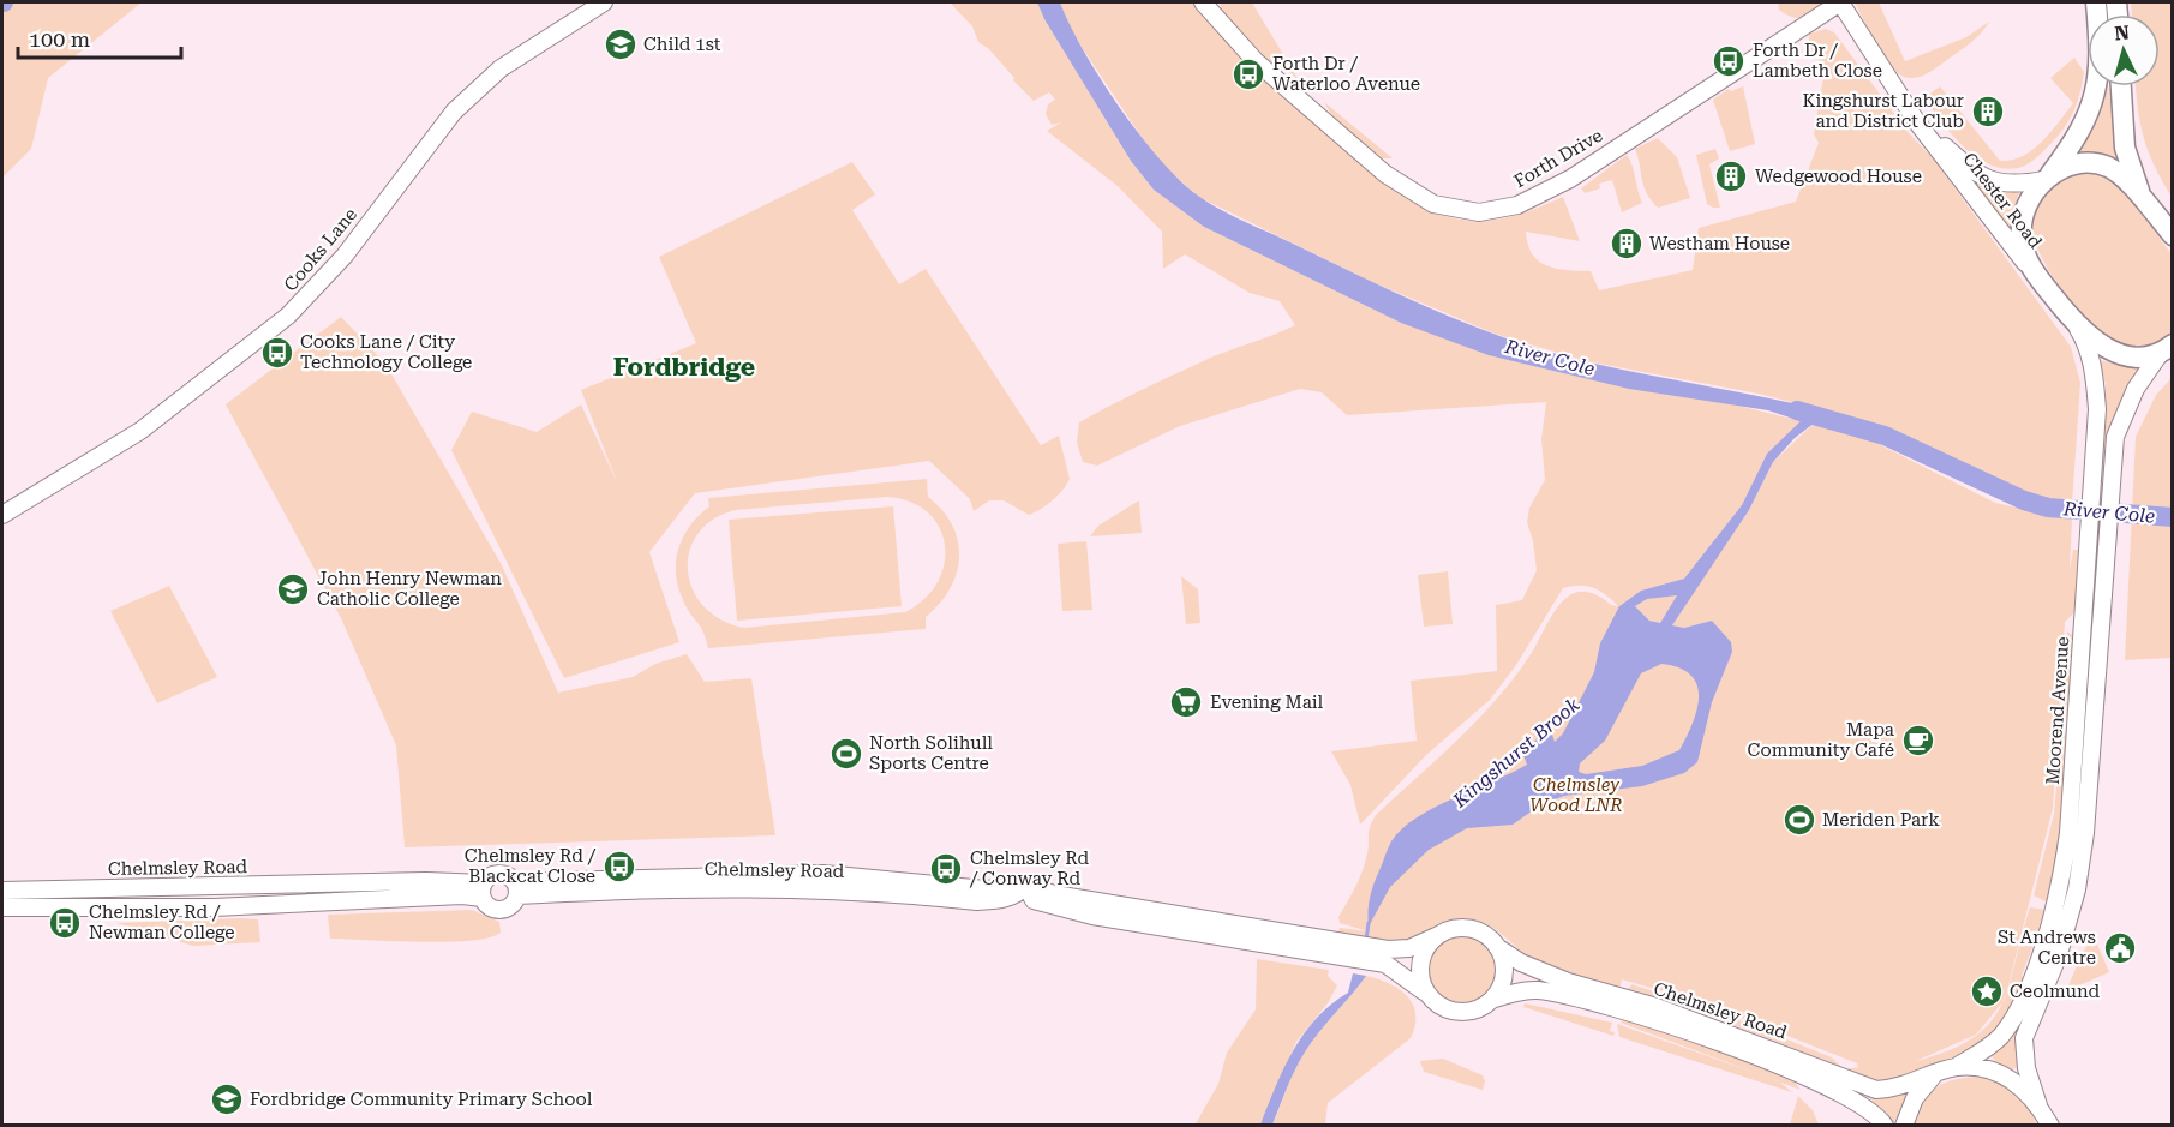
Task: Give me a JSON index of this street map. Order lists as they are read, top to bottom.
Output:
{
  "streets": {
    "street": [
      "Forth Drive",
      "Chester Road",
      "Cooks Lane",
      "Moorend Avenue",
      "Chelmsley Road"
    ]
  },
  "crossings": [
    ["Forth Drive", "Chester Road"],
    ["Moorend Avenue", "Chelmsley Road"]
  ],
  "districts": ["Fordbridge"],
  "water": ["River Cole", "Kingshurst Brook"],
  "parks": ["Chelmsley Wood LNR"],
  "places": {
    "school or university": ["Child 1st", "John Henry Newman Catholic College", "Fordbridge Community Primary School"],
    "bus stop": [
      "Forth Dr / Lambeth Close",
      "Forth Dr / Waterloo Avenue",
      "Cooks Lane / City Technology College",
      "Chelmsley Rd / Blackcat Close",
      "Chelmsley Rd / Conway Rd",
      "Chelmsley Rd / Newman College"
    ],
    "building": ["Kingshurst Labour and District Club", "Wedgewood House", "Westham House"],
    "supermarket": ["Evening Mail"],
    "cafe": ["Mapa Community Café"],
    "sports": ["North Solihull Sports Centre", "Meriden Park"],
    "public building": ["St Andrews Centre"],
    "place": ["Ceolmund"]
  },
  "scale_bar": "100 m",
  "north": "top"
}
